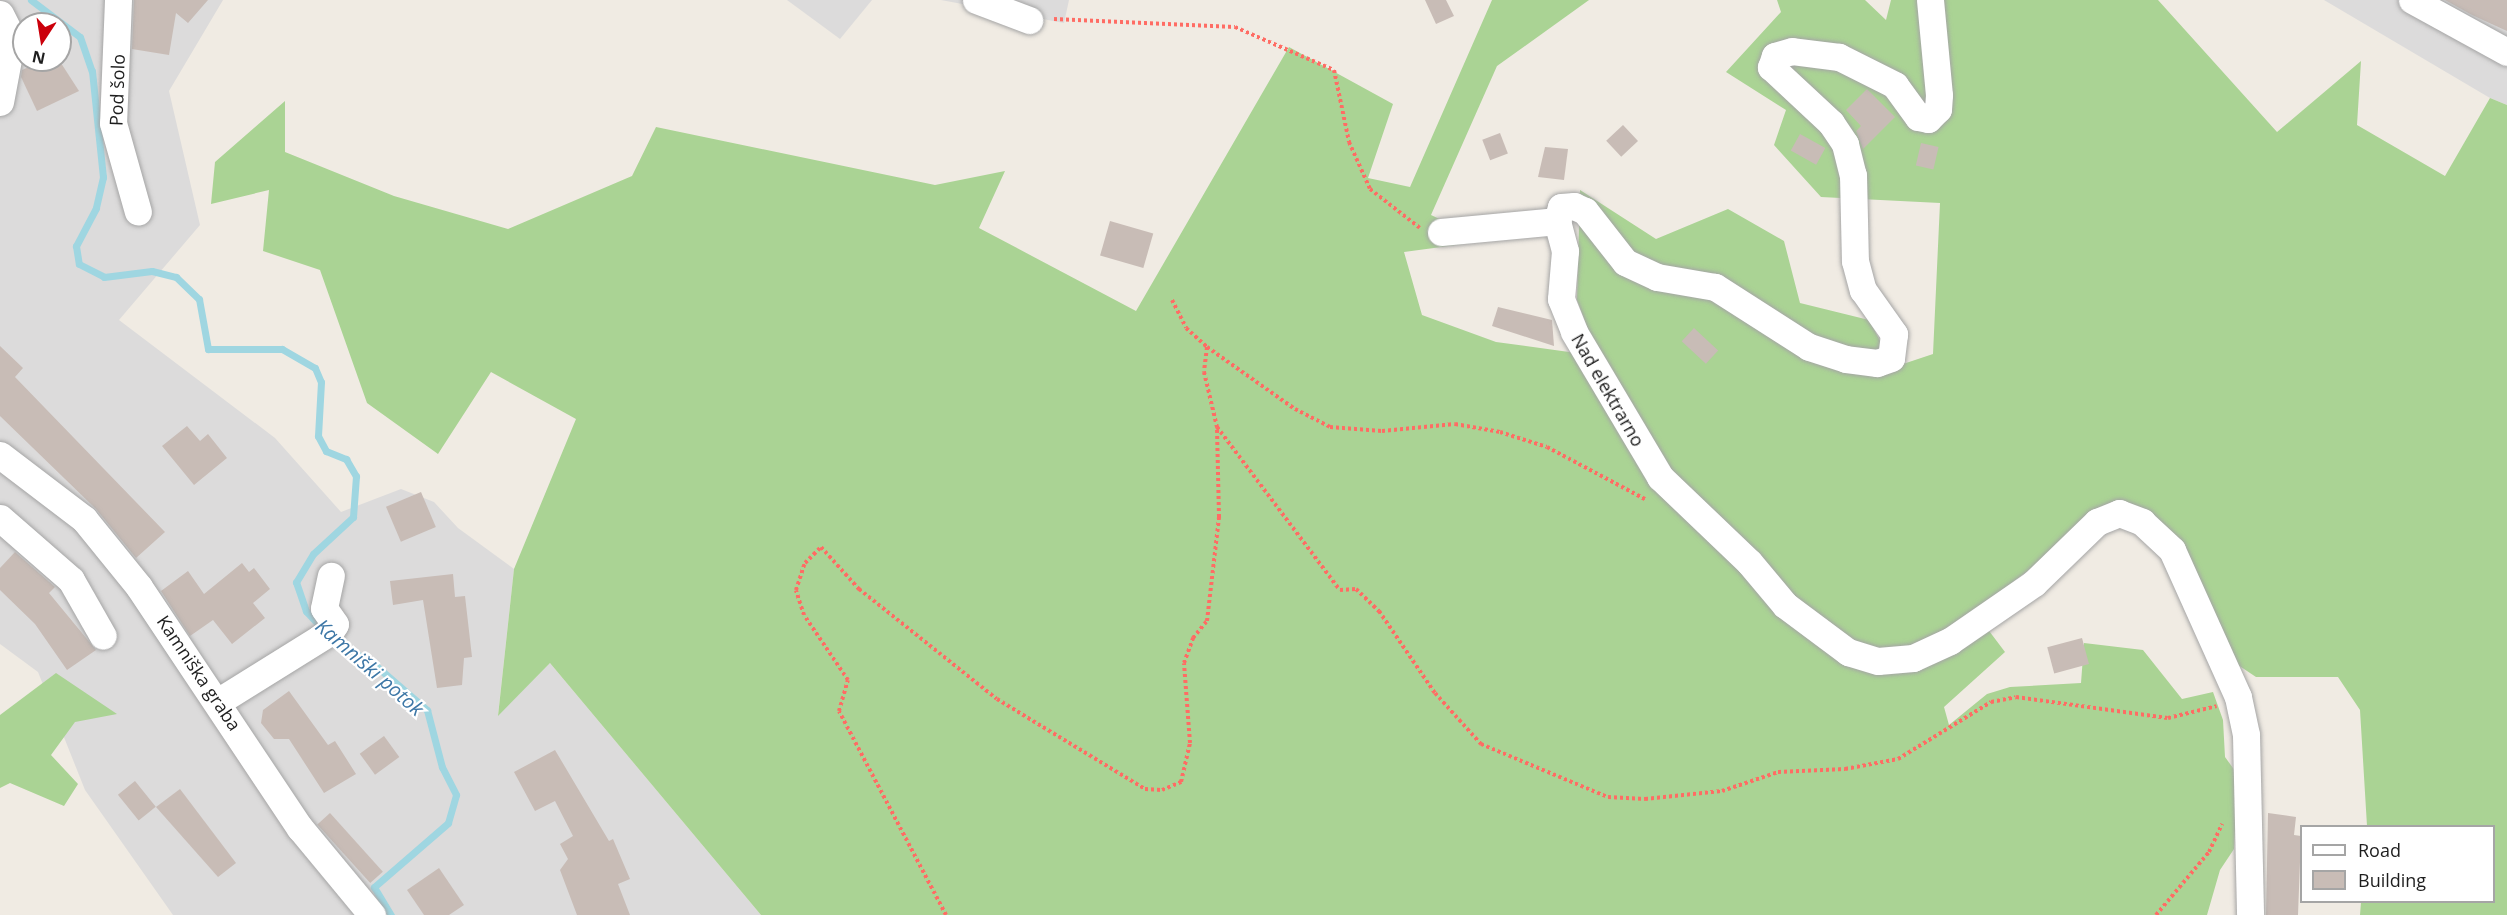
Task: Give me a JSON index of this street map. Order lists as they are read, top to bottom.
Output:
{
  "streets": {
    "street": ["Pod šolo", "Nad elektrarno", "Kamniška graba"]
  },
  "water": ["Kamniški potok"],
  "legend": ["Road", "Building"],
  "north": "bottom"
}
